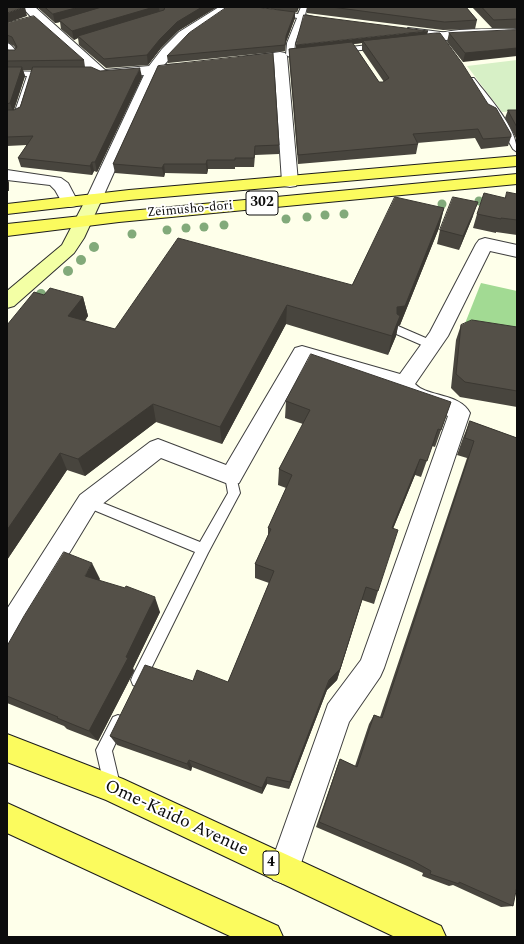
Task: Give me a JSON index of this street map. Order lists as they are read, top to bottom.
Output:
{
  "streets": {
    "main road": [
      "302",
      "Zeimusho-dori",
      "Ome-Kaido Avenue",
      "4"
    ]
  }
}
